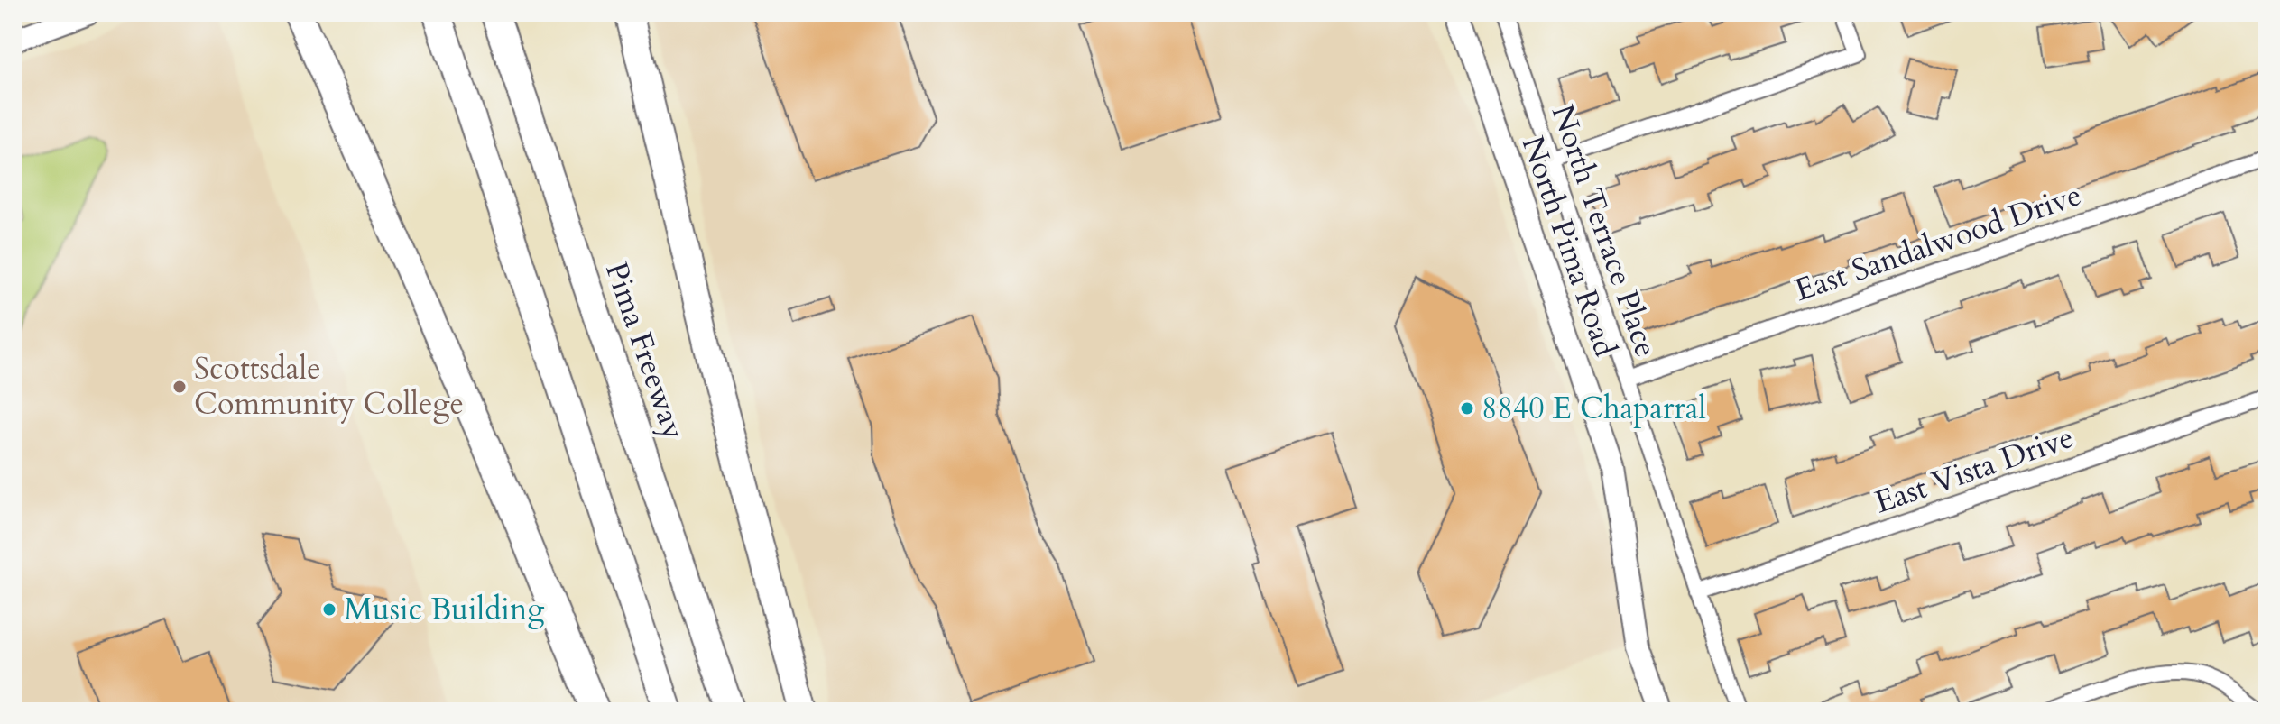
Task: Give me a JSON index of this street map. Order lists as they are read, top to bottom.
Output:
{
  "streets": {
    "highway": ["Pima Freeway"],
    "main road": ["North Pima Road"],
    "street": ["North Terrace Place", "East Sandalwood Drive", "East Vista Drive"]
  },
  "crossings": [
    ["North Terrace Place", "East Sandalwood Drive"],
    ["North Terrace Place", "East Vista Drive"]
  ],
  "places": ["Scottsdale Community College", "8840 E Chaparral", "Music Building"]
}
